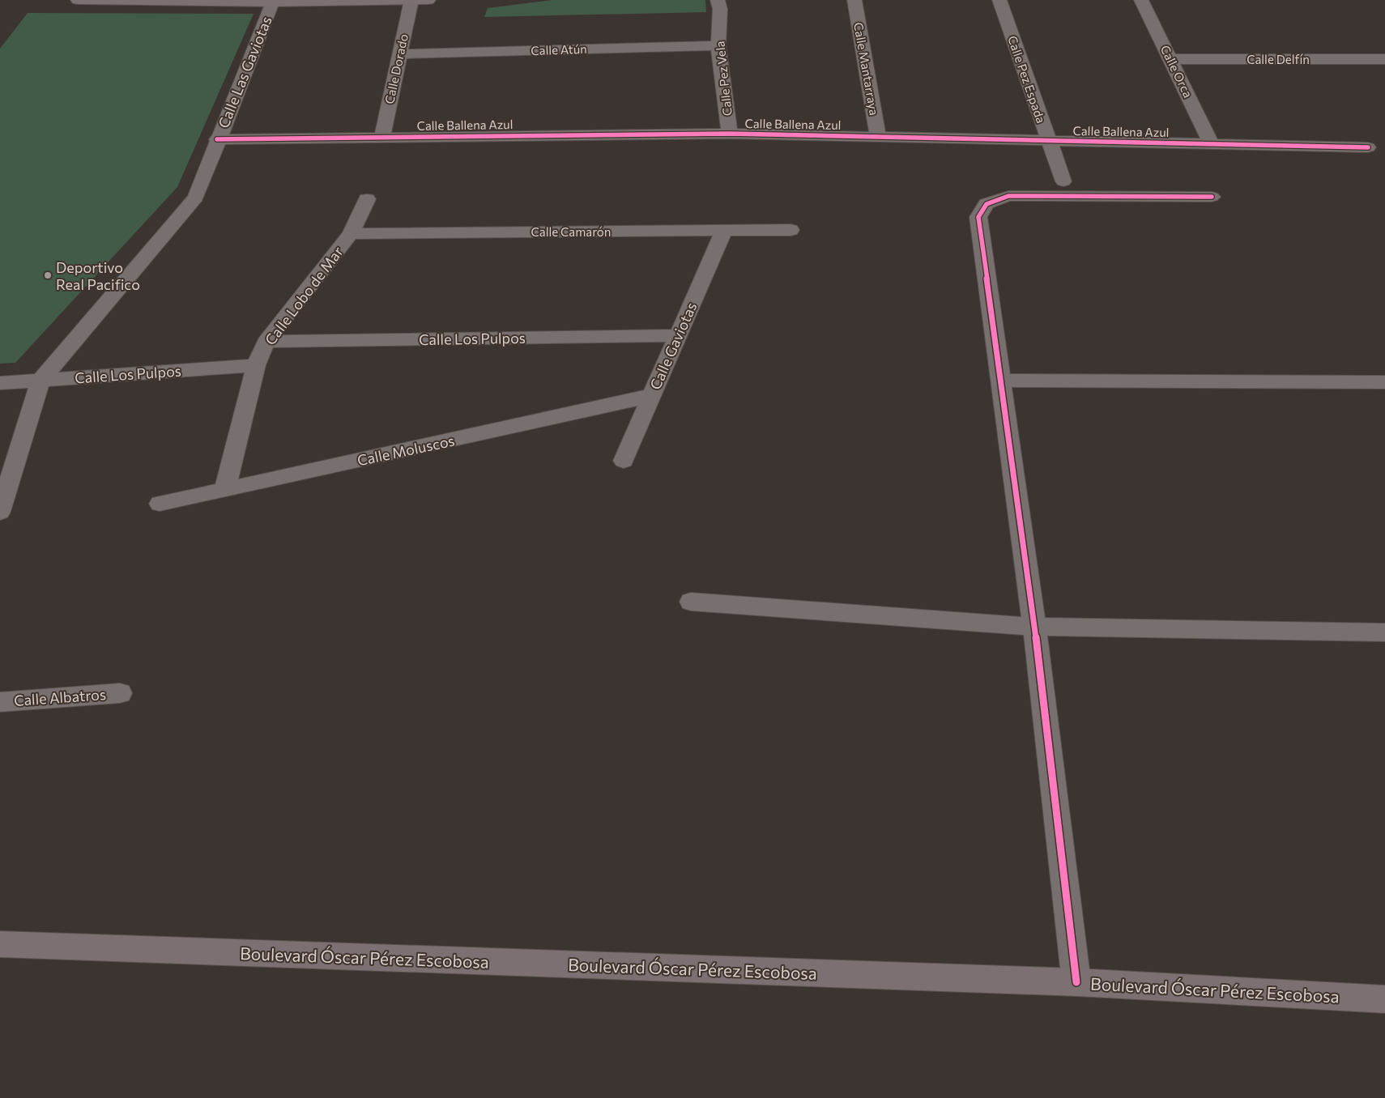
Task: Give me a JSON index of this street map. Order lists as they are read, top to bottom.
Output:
{
  "streets": {
    "main road": ["Boulevard Óscar Pérez Escobosa"],
    "street": [
      "Calle Atún",
      "Calle Delfín",
      "Calle Dorado",
      "Calle Mantarraya",
      "Calle Orca",
      "Calle Las Gaviotas",
      "Calle Pez Vela",
      "Calle Pez Espada",
      "Calle Ballena Azul",
      "Calle Camarón",
      "Calle Lobo de Mar",
      "Calle Los Pulpos",
      "Calle Gaviotas",
      "Calle Moluscos",
      "Calle Albatros"
    ]
  },
  "crossings": [
    ["Calle Atún", "Calle Dorado"],
    ["Calle Atún", "Calle Pez Vela"],
    ["Calle Delfín", "Calle Orca"],
    ["Calle Dorado", "Calle Ballena Azul"],
    ["Calle Mantarraya", "Calle Ballena Azul"],
    ["Calle Orca", "Calle Ballena Azul"],
    ["Calle Las Gaviotas", "Calle Ballena Azul"],
    ["Calle Las Gaviotas", "Calle Los Pulpos"],
    ["Calle Pez Vela", "Calle Ballena Azul"],
    ["Calle Pez Espada", "Calle Ballena Azul"],
    ["Calle Camarón", "Calle Lobo de Mar"],
    ["Calle Camarón", "Calle Gaviotas"],
    ["Calle Lobo de Mar", "Calle Los Pulpos"],
    ["Calle Lobo de Mar", "Calle Moluscos"],
    ["Calle Los Pulpos", "Calle Gaviotas"],
    ["Calle Gaviotas", "Calle Moluscos"]
  ],
  "places": ["Deportivo Real Pacifico"]
}
